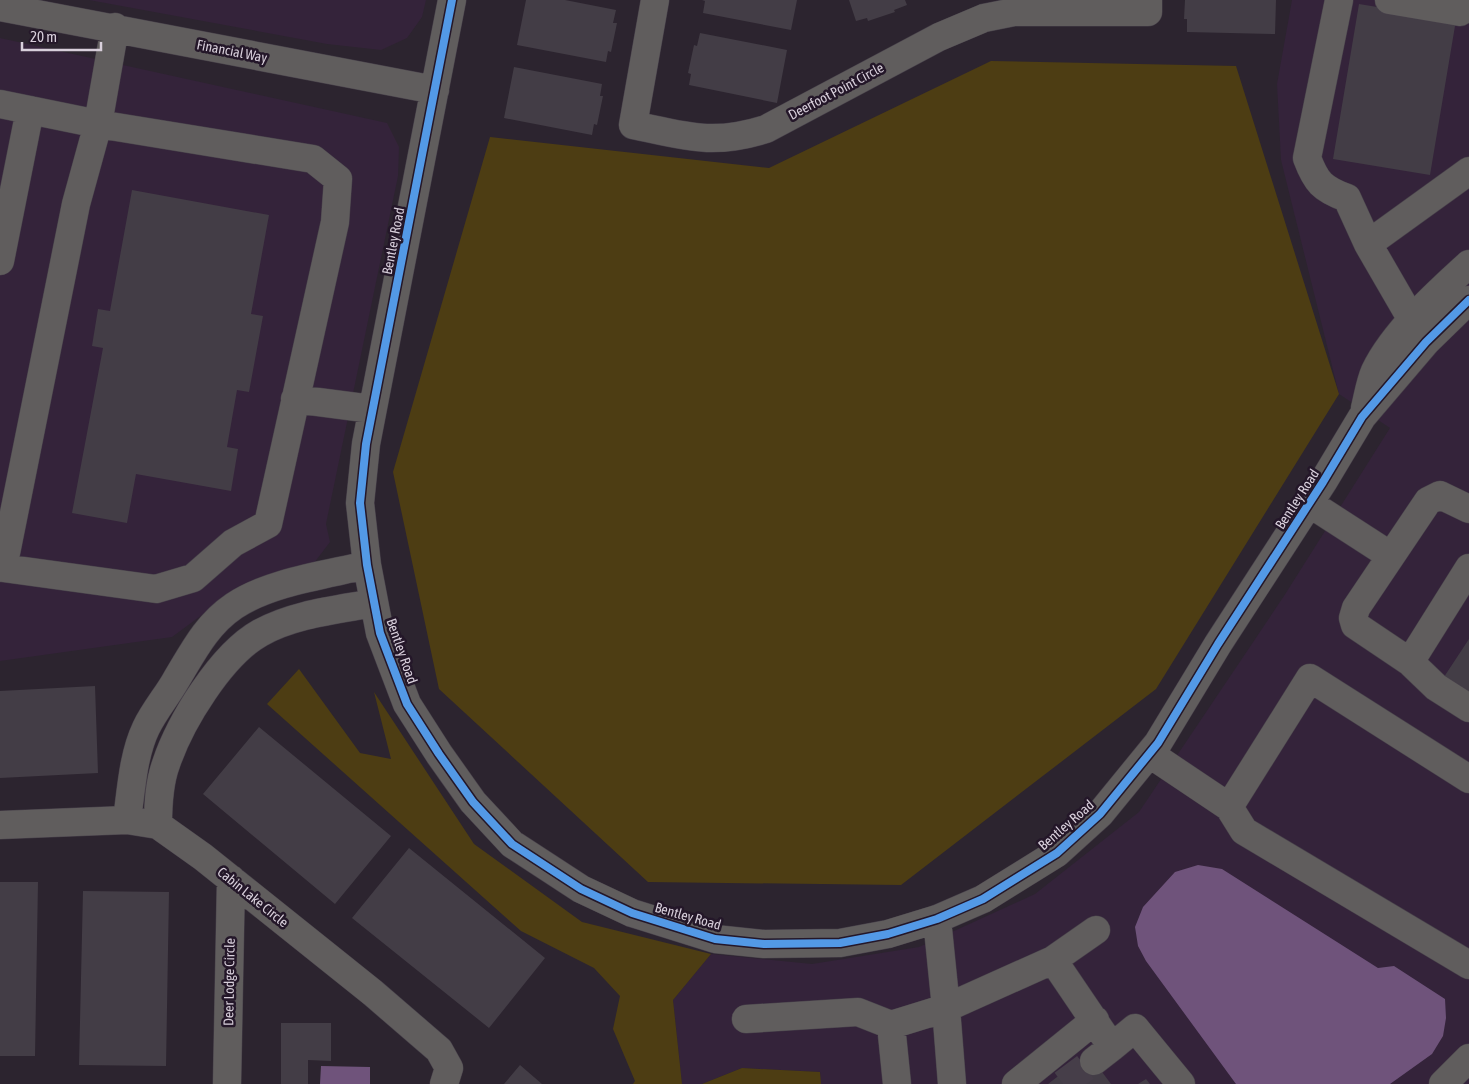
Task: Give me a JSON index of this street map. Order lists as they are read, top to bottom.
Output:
{
  "streets": {
    "street": [
      "Financial Way",
      "Deerfoot Point Circle",
      "Bentley Road",
      "Cabin Lake Circle",
      "Deer Lodge Circle"
    ]
  },
  "crossings": [
    ["Financial Way", "Bentley Road"],
    ["Cabin Lake Circle", "Deer Lodge Circle"]
  ],
  "scale_bar": "20 m"
}
